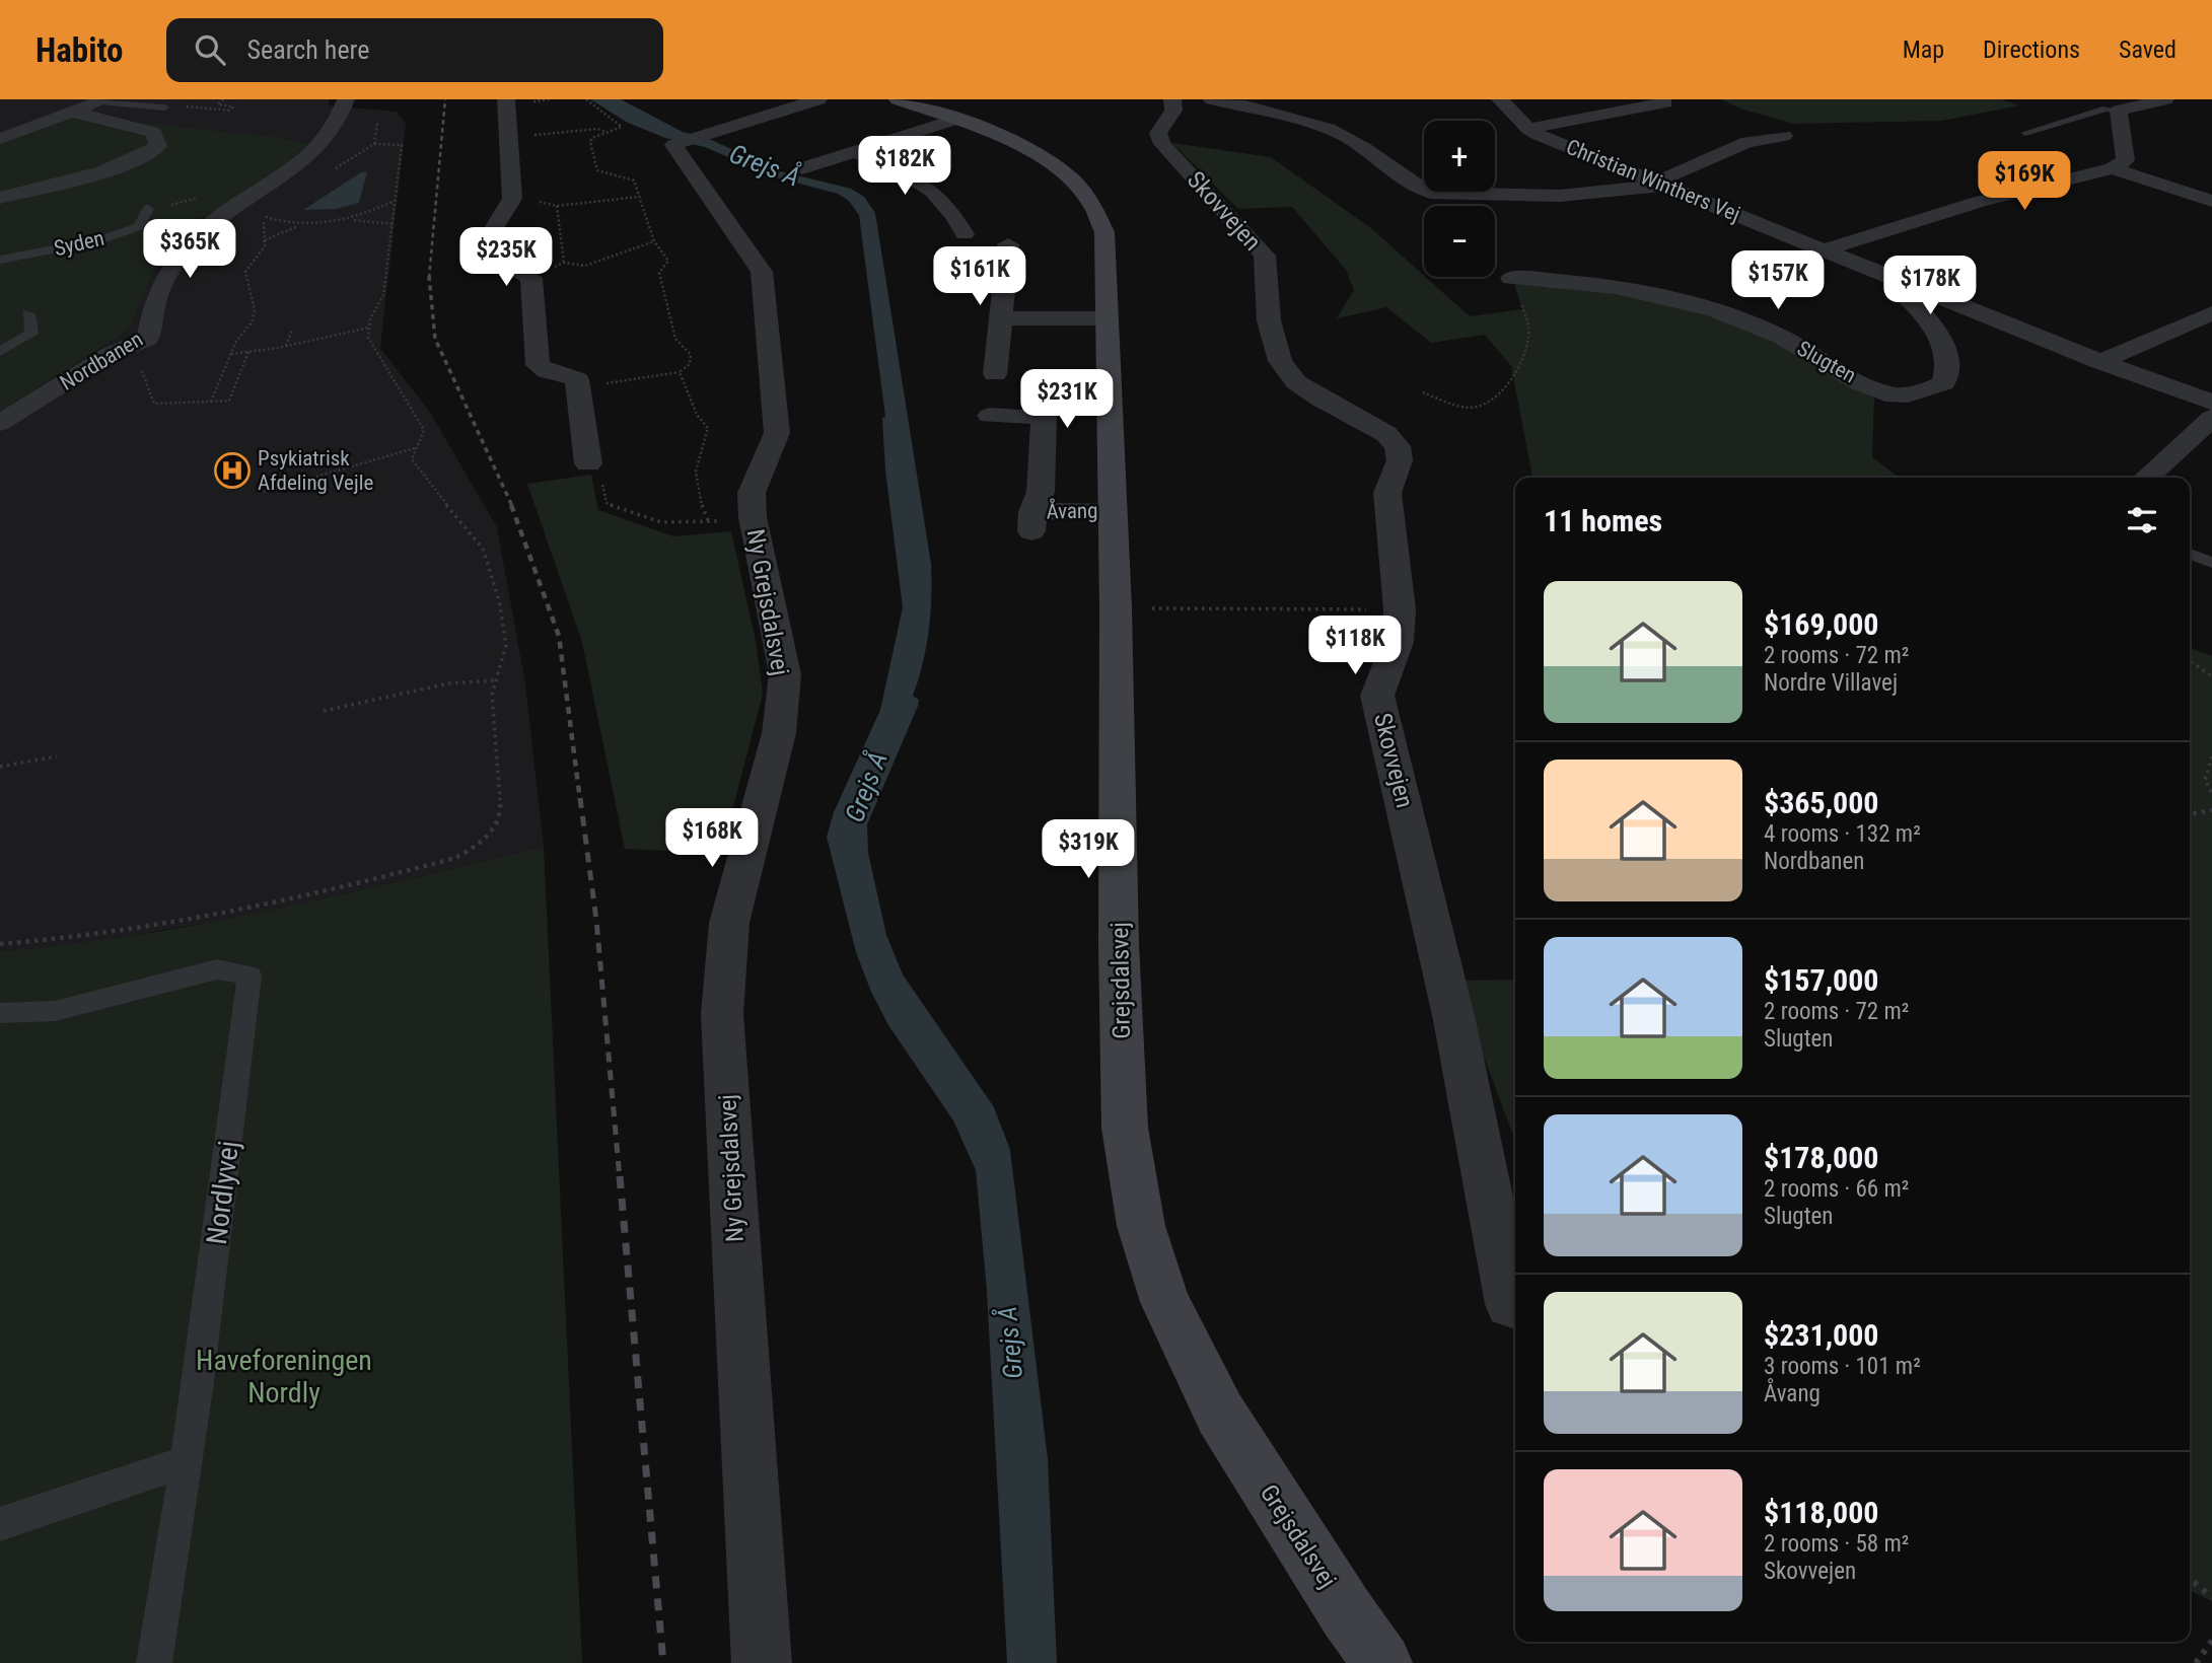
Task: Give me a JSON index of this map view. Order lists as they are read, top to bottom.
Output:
{
  "streets": {
    "street": [
      "Christian Winthers Vej",
      "Skovvejen",
      "Nordbanen",
      "Slugten",
      "Åvang",
      "Ny Grejsdalsvej",
      "Grejsdalsvej"
    ],
    "lane": ["Syden", "Nordlyvej"]
  },
  "crossings": [
    ["Christian Winthers Vej", "Slugten"],
    ["Åvang", "Grejsdalsvej"]
  ],
  "water": ["Grejs Å"],
  "parks": ["Haveforeningen Nordly"],
  "places": {
    "hospital": ["Psykiatrisk Afdeling Vejle"]
  },
  "page": {
    "header": "Habito",
    "search": "Search here",
    "nav": ["Map", "Directions", "Saved"],
    "map_buttons": ["+", "−"],
    "price": [
      "$182K",
      "$169K",
      "$365K",
      "$235K",
      "$161K",
      "$157K",
      "$178K",
      "$231K",
      "$118K",
      "$168K",
      "$319K"
    ],
    "heading": "11 homes",
    "list": [
      {
        "name": "$169,000",
        "note": "2 rooms · 72 m² · Nordre Villavej"
      },
      {
        "name": "$365,000",
        "note": "4 rooms · 132 m² · Nordbanen"
      },
      {
        "name": "$157,000",
        "note": "2 rooms · 72 m² · Slugten"
      },
      {
        "name": "$178,000",
        "note": "2 rooms · 66 m² · Slugten"
      },
      {
        "name": "$231,000",
        "note": "3 rooms · 101 m² · Åvang"
      },
      {
        "name": "$118,000",
        "note": "2 rooms · 58 m² · Skovvejen"
      }
    ]
  }
}
